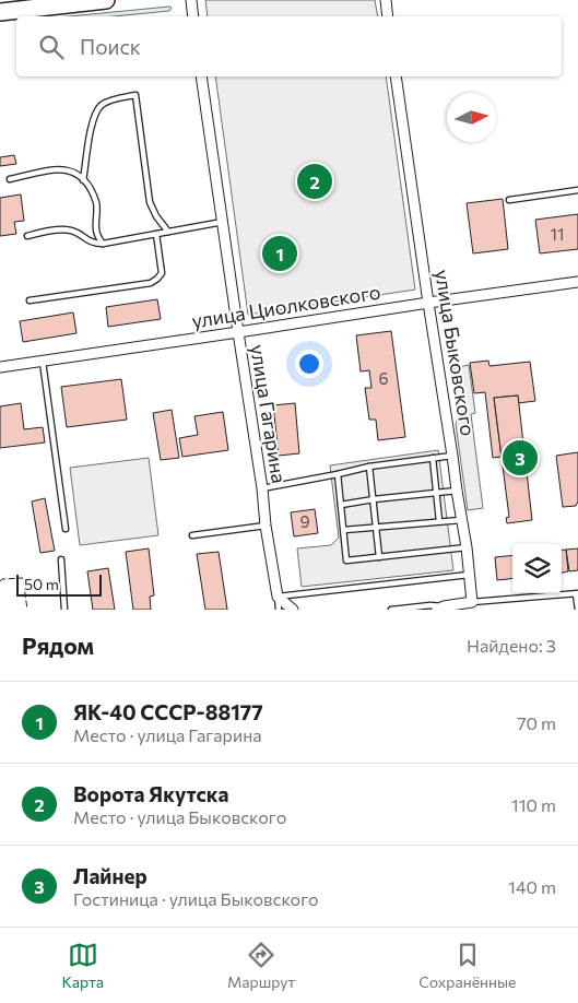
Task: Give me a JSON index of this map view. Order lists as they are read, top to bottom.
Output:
{
  "streets": {
    "street": ["улица Циолковского", "улица Быковского", "улица Гагарина"]
  },
  "crossings": [
    ["улица Циолковского", "улица Быковского"],
    ["улица Циолковского", "улица Гагарина"]
  ],
  "house_numbers": ["11", "6", "9"],
  "scale_bar": "50 m",
  "north": "right",
  "page": {
    "search": "Поиск",
    "pins": ["2", "1", "3"],
    "scale": "50 m",
    "heading": ["Рядом", "Найдено: 3"],
    "list": [
      {
        "mark": "1",
        "name": "ЯК-40 СССР-88177",
        "note": "Место · улица Гагарина",
        "value": "70 m"
      },
      {
        "mark": "2",
        "name": "Ворота Якутска",
        "note": "Место · улица Быковского",
        "value": "110 m"
      },
      {
        "mark": "3",
        "name": "Лайнер",
        "note": "Гостиница · улица Быковского",
        "value": "140 m"
      }
    ],
    "nav": ["Карта", "Маршрут", "Сохранённые"]
  }
}
